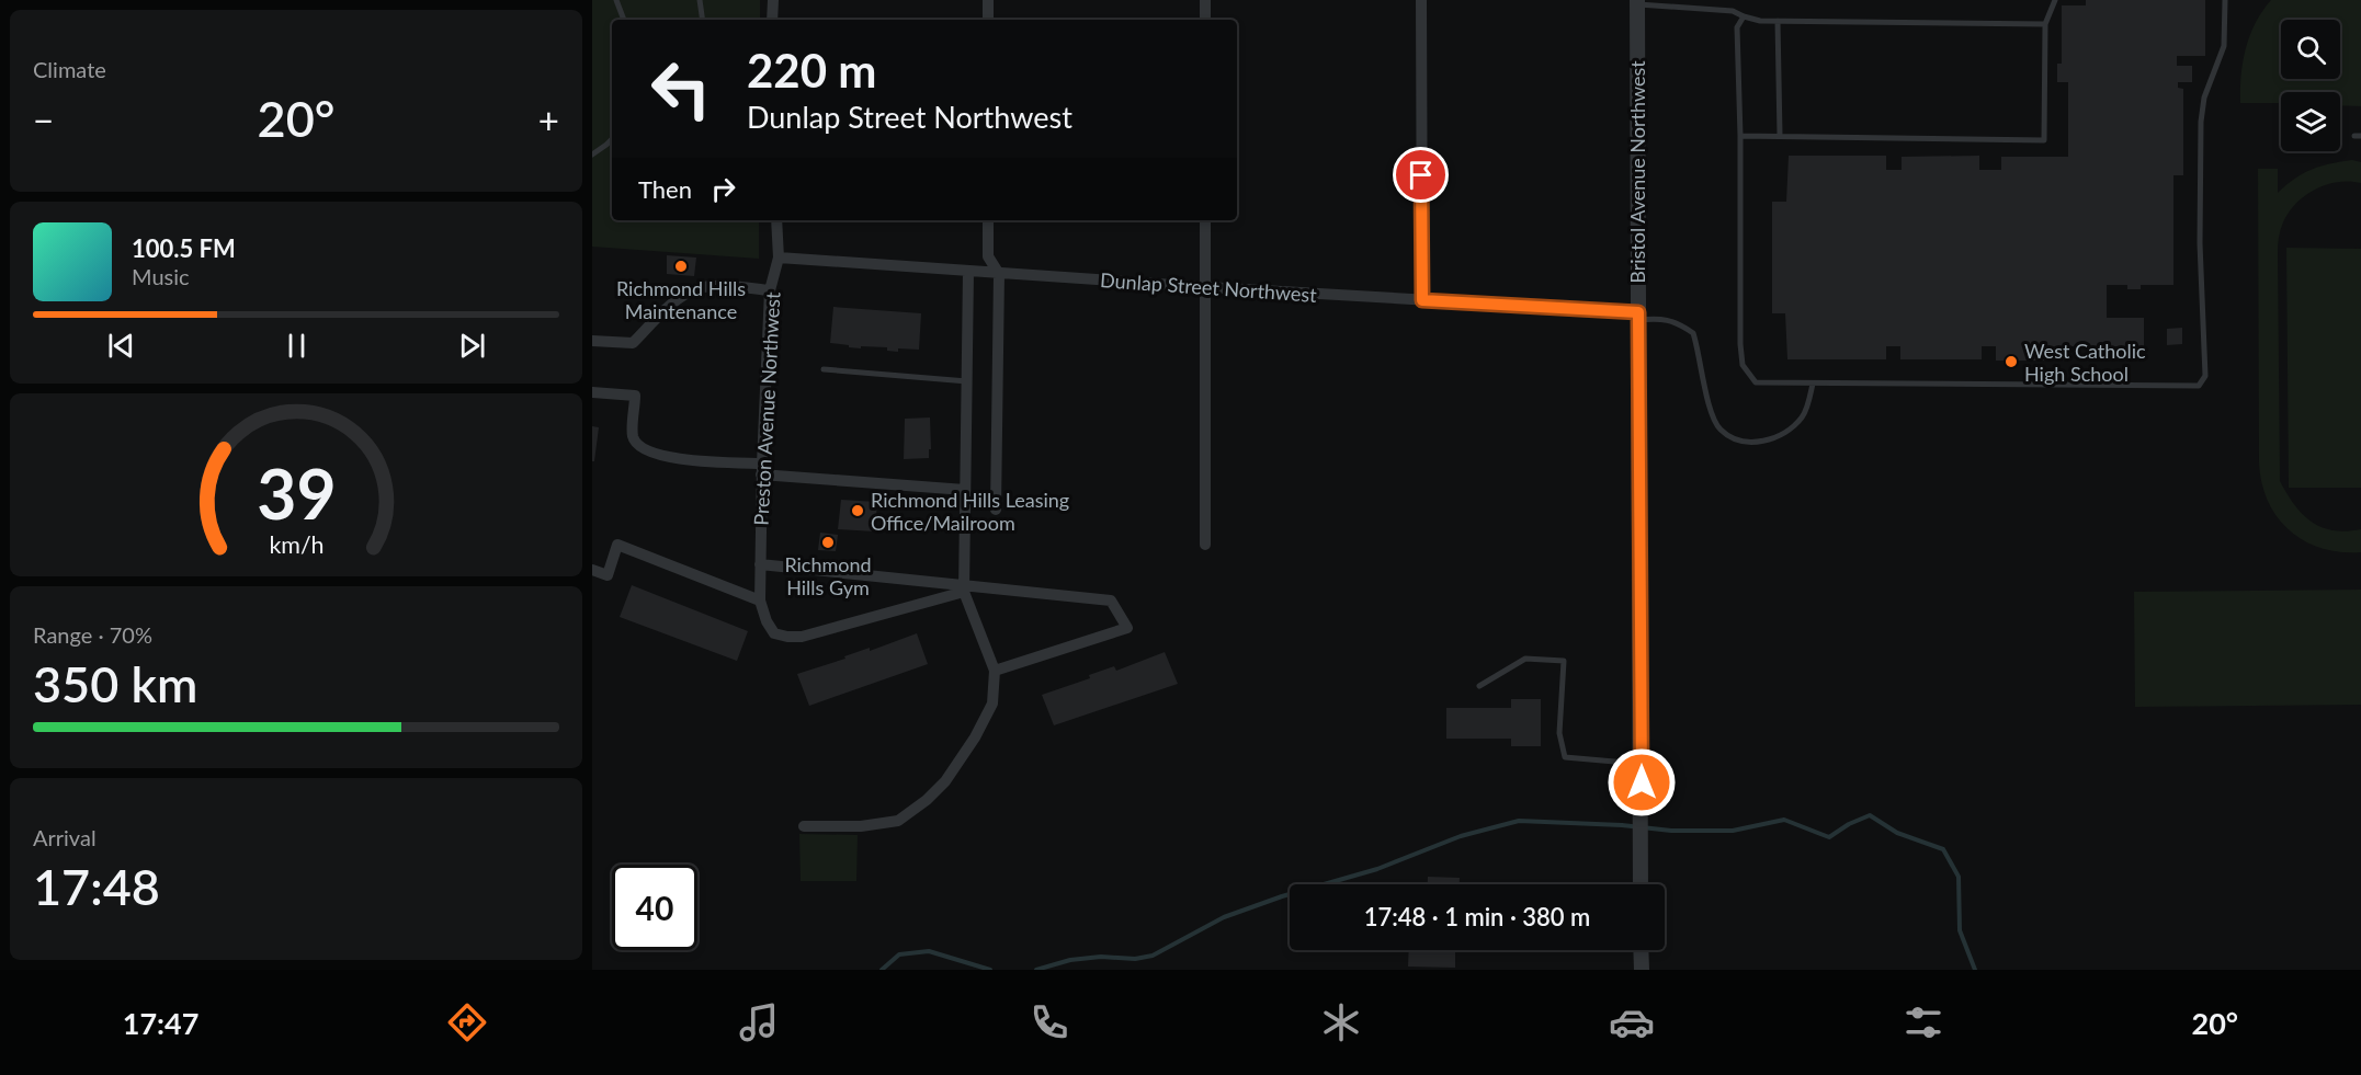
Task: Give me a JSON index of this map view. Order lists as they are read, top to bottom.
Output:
{
  "streets": {
    "street": ["Bristol Avenue Northwest", "Dunlap Street Northwest", "Preston Avenue Northwest"]
  },
  "crossings": [
    ["Bristol Avenue Northwest", "Dunlap Street Northwest"],
    ["Dunlap Street Northwest", "Preston Avenue Northwest"]
  ],
  "places": [
    "Richmond Hills Maintenance",
    "West Catholic High School",
    "Richmond Hills Leasing Office/Mailroom",
    "Richmond Hills Gym"
  ],
  "page": {
    "tile": [
      "Climate",
      ["Range · 70%", "350 km"],
      ["Arrival", "17:48"]
    ],
    "turn": ["220 m", "Dunlap Street Northwest"],
    "heat": ["−", "20°", "+"],
    "then": "Then",
    "song": ["100.5 FM", "Music"],
    "limit": "40",
    "trip": "17:48 · 1 min · 380 m",
    "tabs": ["17:47", "20°"],
    "gauge": ["39", "km/h"]
  }
}
